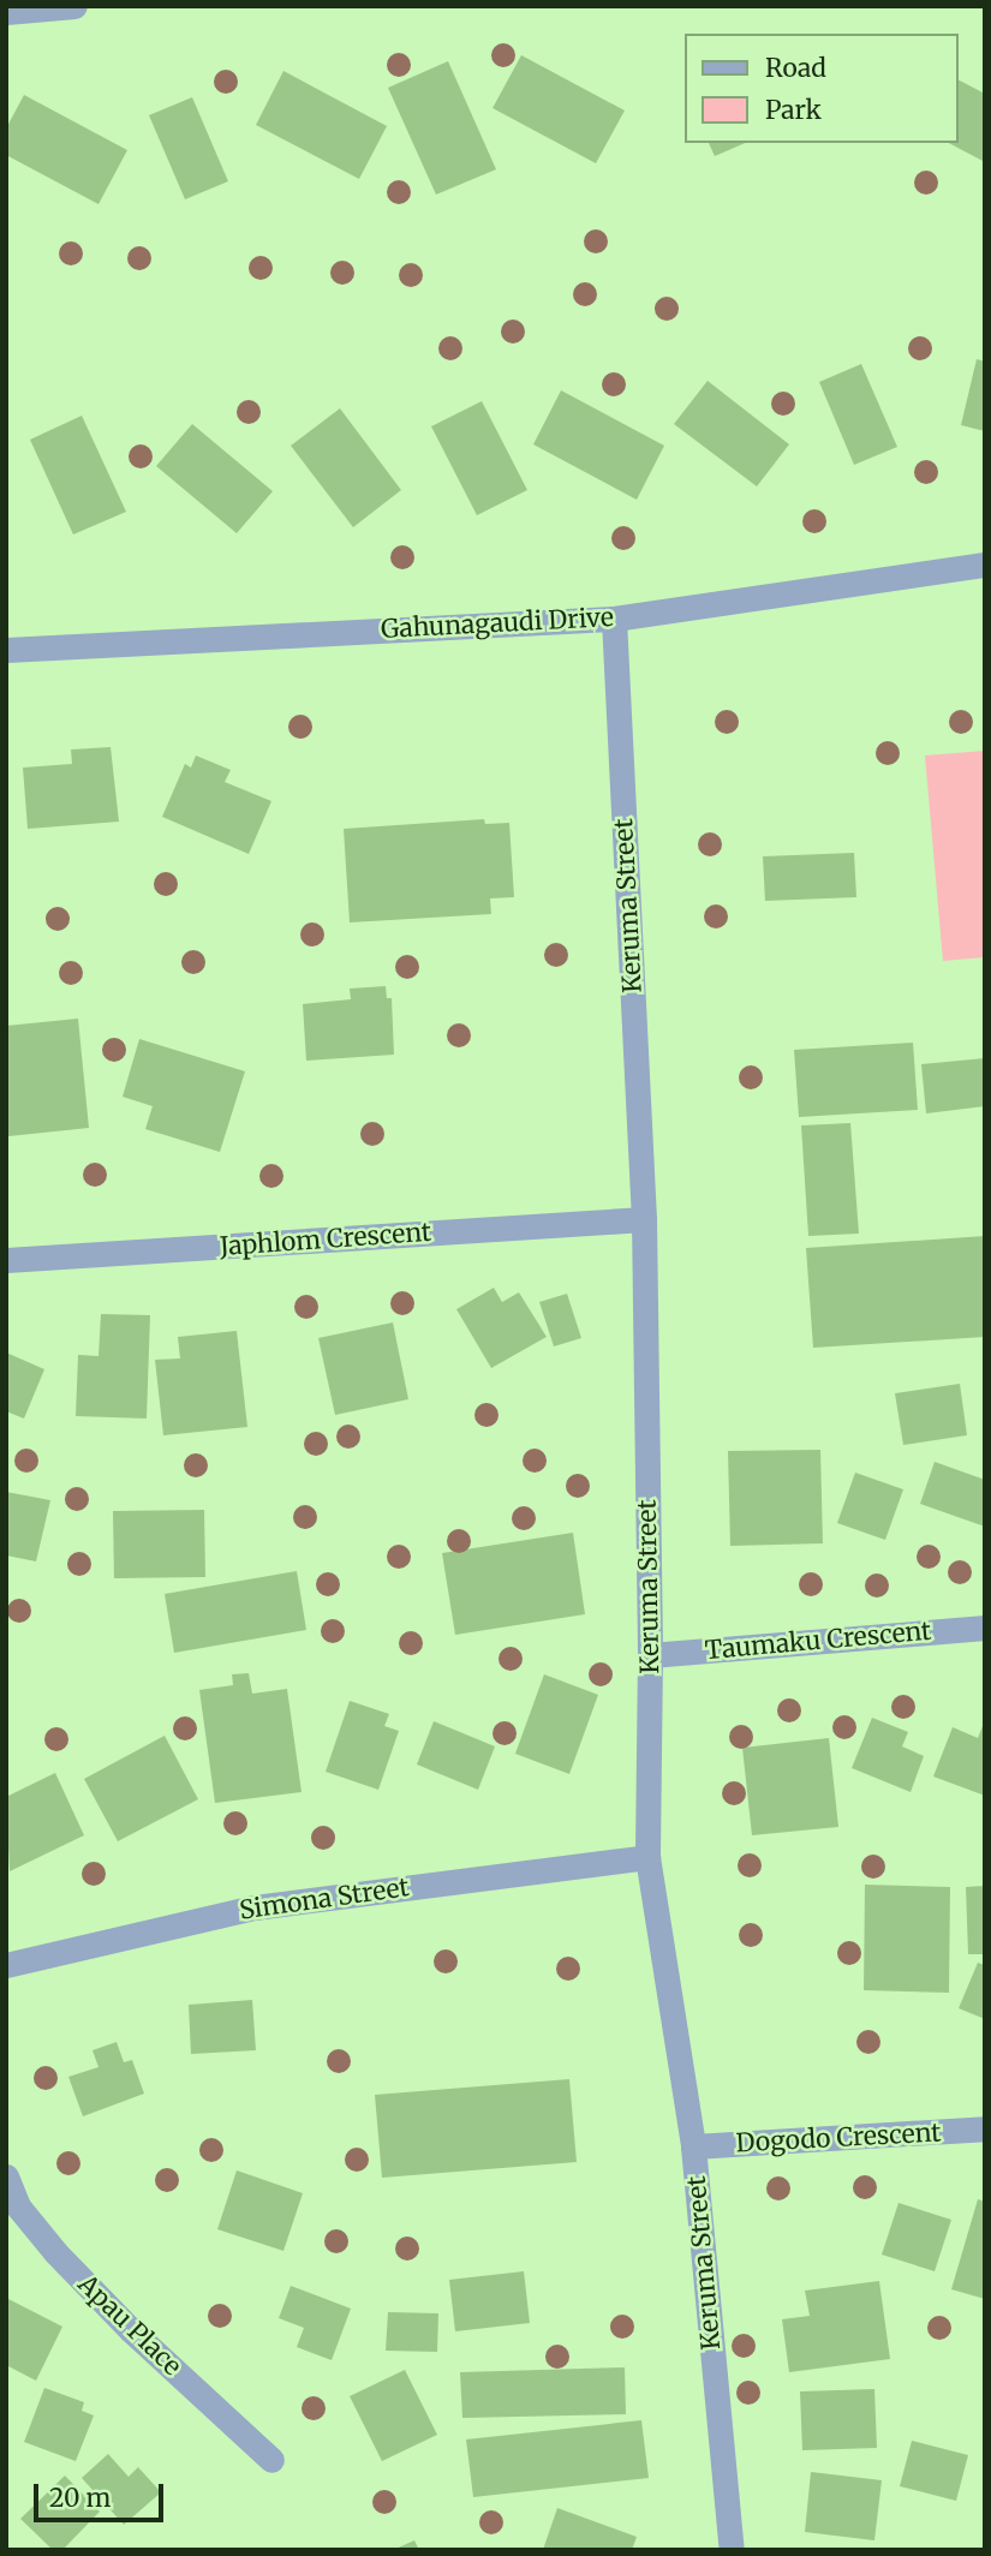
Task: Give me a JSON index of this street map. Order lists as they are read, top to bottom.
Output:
{
  "streets": {
    "street": [
      "Gahunagaudi Drive",
      "Keruma Street",
      "Japhlom Crescent",
      "Taumaku Crescent",
      "Simona Street",
      "Dogodo Crescent",
      "Apau Place"
    ]
  },
  "crossings": [
    ["Gahunagaudi Drive", "Keruma Street"],
    ["Keruma Street", "Japhlom Crescent"],
    ["Keruma Street", "Taumaku Crescent"],
    ["Keruma Street", "Simona Street"],
    ["Keruma Street", "Dogodo Crescent"]
  ],
  "legend": ["Road", "Park"],
  "scale_bar": "20 m"
}
